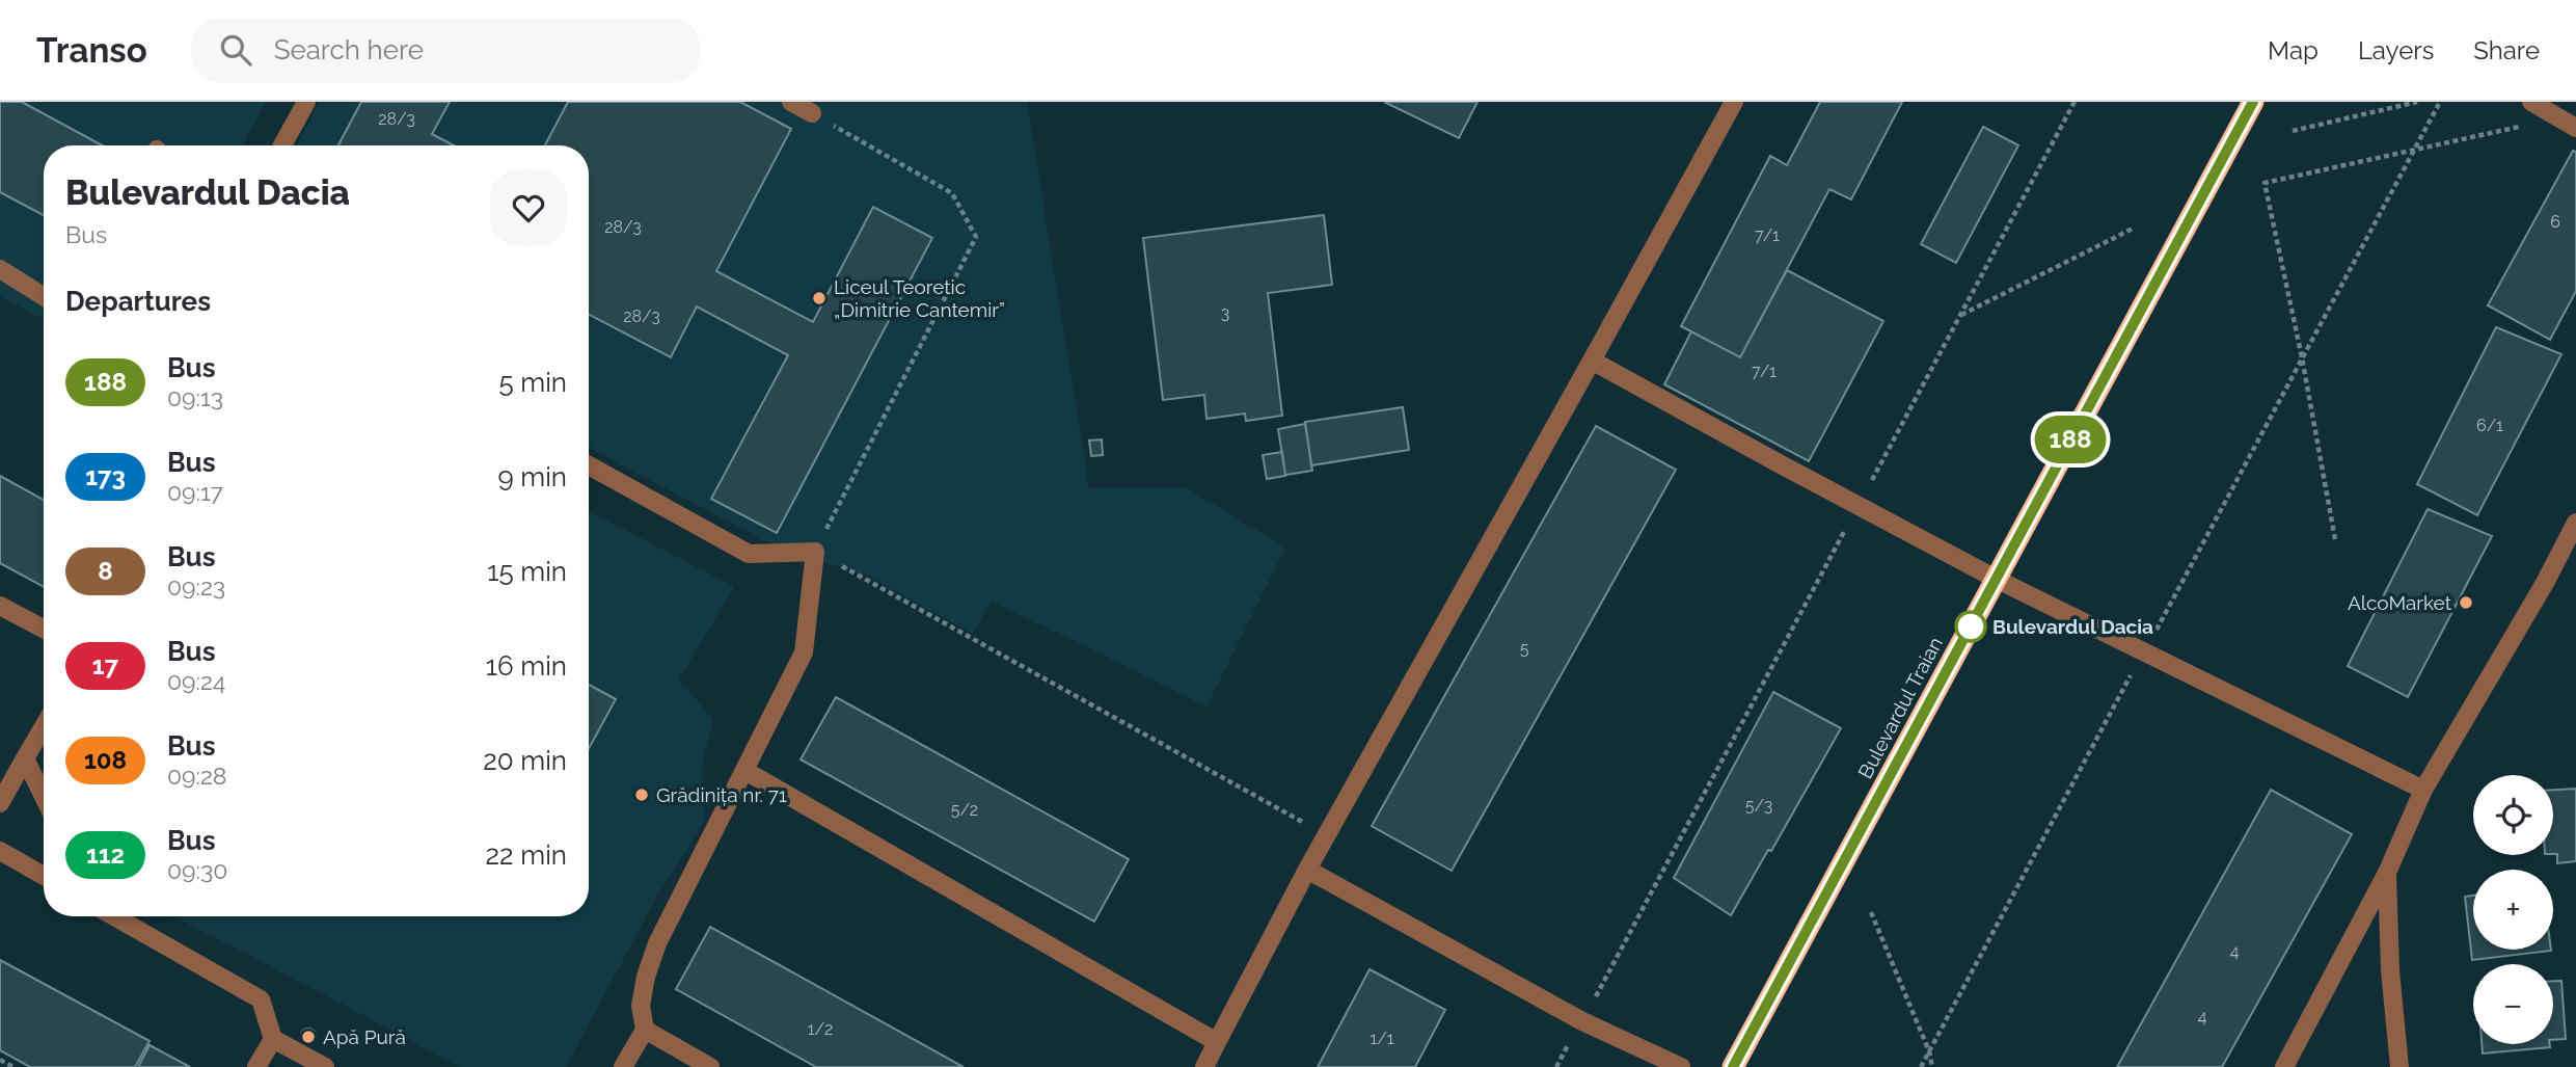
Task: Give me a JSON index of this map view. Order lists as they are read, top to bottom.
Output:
{
  "streets": {
    "highway": ["Bulevardul Traian"]
  },
  "places": [
    "Liceul Teoretic „Dimitrie Cantemir”",
    "AlcoMarket",
    "Bulevardul Dacia",
    "Grădinița nr. 71",
    "Apă Pură"
  ],
  "lines": ["bus line 188"],
  "house_numbers": [
    "28/3",
    "6",
    "28/3",
    "7/1",
    "3",
    "28/3",
    "7/1",
    "6/1",
    "5",
    "5/3",
    "5/2",
    "4",
    "4",
    "1/2",
    "1/1"
  ],
  "page": {
    "header": "Transo",
    "search": "Search here",
    "nav": ["Map", "Layers", "Share"],
    "on_map": "188",
    "heading": [
      ["Bulevardul Dacia", "Bus"],
      "Departures"
    ],
    "list": [
      {
        "mark": "188",
        "name": "Bus",
        "note": "09:13",
        "value": "5 min"
      },
      {
        "mark": "173",
        "name": "Bus",
        "note": "09:17",
        "value": "9 min"
      },
      {
        "mark": "8",
        "name": "Bus",
        "note": "09:23",
        "value": "15 min"
      },
      {
        "mark": "17",
        "name": "Bus",
        "note": "09:24",
        "value": "16 min"
      },
      {
        "mark": "108",
        "name": "Bus",
        "note": "09:28",
        "value": "20 min"
      },
      {
        "mark": "112",
        "name": "Bus",
        "note": "09:30",
        "value": "22 min"
      }
    ],
    "map_buttons": ["+", "−"]
  }
}
